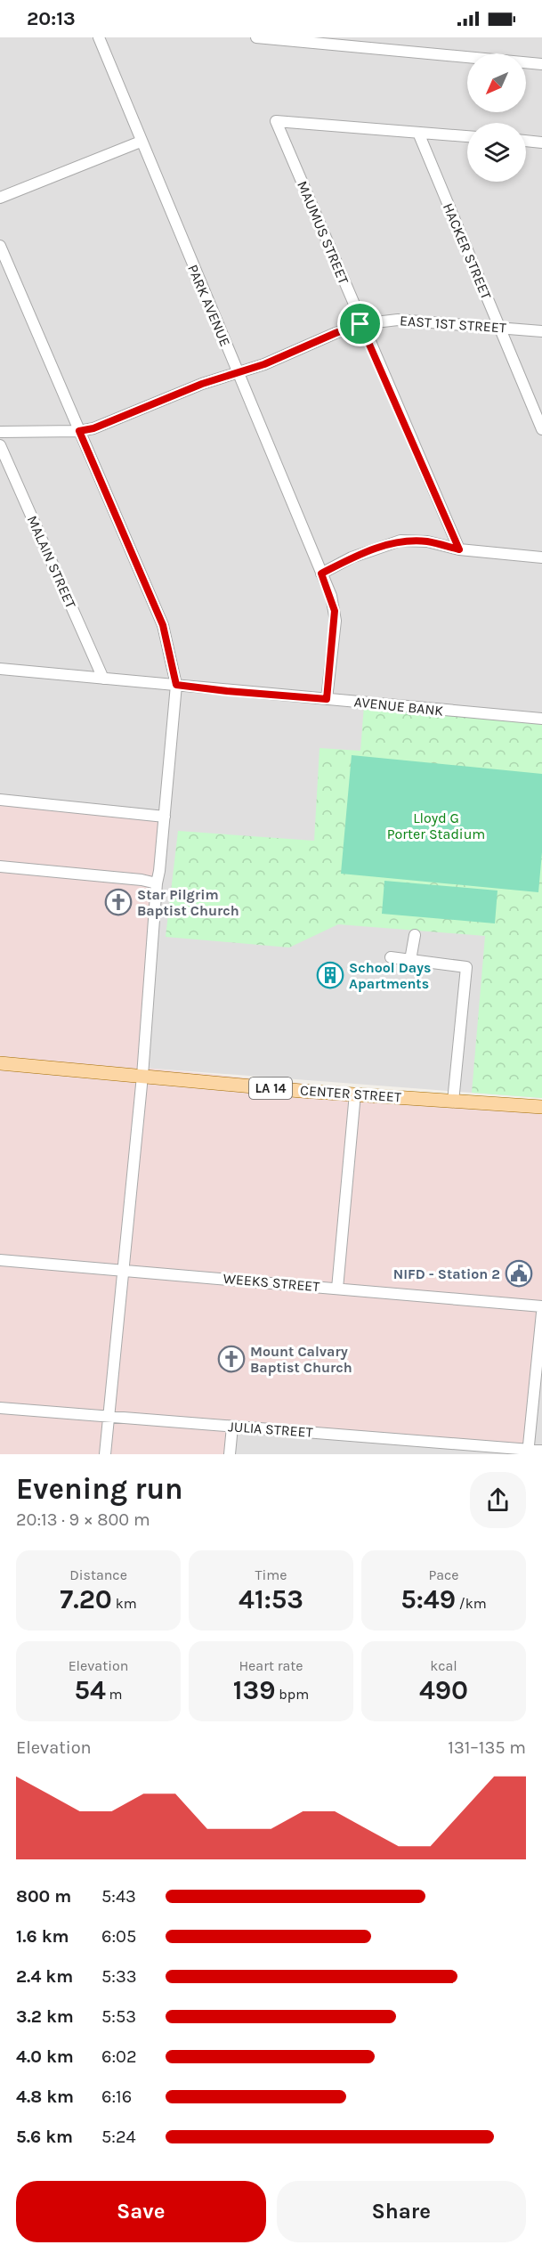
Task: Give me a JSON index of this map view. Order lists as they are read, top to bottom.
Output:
{
  "streets": {
    "main road": ["LA 14", "CENTER STREET"],
    "street": [
      "MAUMUS STREET",
      "HACKER STREET",
      "PARK AVENUE",
      "EAST 1ST STREET",
      "MALAIN STREET",
      "AVENUE BANK",
      "WEEKS STREET",
      "JULIA STREET"
    ]
  },
  "crossings": [
    ["MAUMUS STREET", "HACKER STREET"],
    ["MAUMUS STREET", "EAST 1ST STREET"],
    ["HACKER STREET", "EAST 1ST STREET"],
    ["PARK AVENUE", "EAST 1ST STREET"],
    ["PARK AVENUE", "AVENUE BANK"],
    ["MALAIN STREET", "AVENUE BANK"]
  ],
  "parks": ["Lloyd G Porter Stadium"],
  "places": {
    "church": ["Star Pilgrim Baptist Church", "Mount Calvary Baptist Church"],
    "building": ["School Days Apartments"],
    "public building": ["NIFD - Station 2"]
  },
  "north": "bottom left",
  "page": {
    "status": "20:13",
    "heading": ["Evening run", "20:13 · 9 × 800 m"],
    "stats": [
      ["Distance", "7.20 km"],
      ["Time", "41:53"],
      ["Pace", "5:49 /km"],
      ["Elevation", "54 m"],
      ["Heart rate", "139 bpm"],
      ["kcal", "490"]
    ],
    "chart": ["Elevation", "131–135 m"],
    "list": [
      {
        "name": "800 m",
        "note": "5:43"
      },
      {
        "name": "1.6 km",
        "note": "6:05"
      },
      {
        "name": "2.4 km",
        "note": "5:33"
      },
      {
        "name": "3.2 km",
        "note": "5:53"
      },
      {
        "name": "4.0 km",
        "note": "6:02"
      },
      {
        "name": "4.8 km",
        "note": "6:16"
      },
      {
        "name": "5.6 km",
        "note": "5:24"
      }
    ],
    "buttons": ["Save", "Share"]
  }
}
